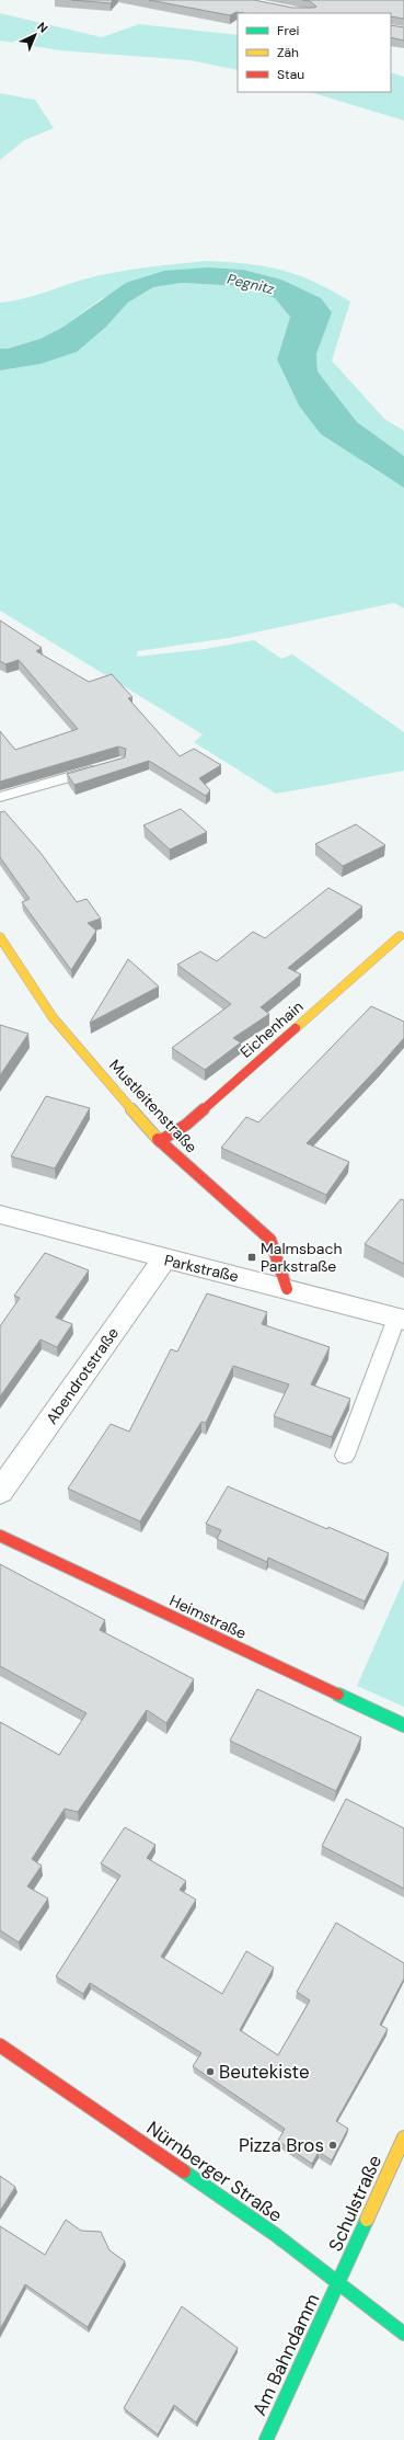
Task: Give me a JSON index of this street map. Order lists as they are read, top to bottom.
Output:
{
  "streets": {
    "street": [
      "Eichenhain",
      "Mustleitenstraße",
      "Parkstraße",
      "Abendrotstraße",
      "Heimstraße",
      "Nürnberger Straße",
      "Schulstraße",
      "Am Bahndamm"
    ]
  },
  "crossings": [
    ["Eichenhain", "Mustleitenstraße"],
    ["Mustleitenstraße", "Parkstraße"],
    ["Parkstraße", "Abendrotstraße"],
    ["Nürnberger Straße", "Schulstraße"],
    ["Nürnberger Straße", "Am Bahndamm"],
    ["Schulstraße", "Am Bahndamm"]
  ],
  "water": ["Pegnitz"],
  "places": {
    "transit": ["Malmsbach Parkstraße"],
    "other": ["Beutekiste", "Pizza Bros"]
  },
  "legend": ["Frei", "Zäh", "Stau"],
  "north": "top right"
}
